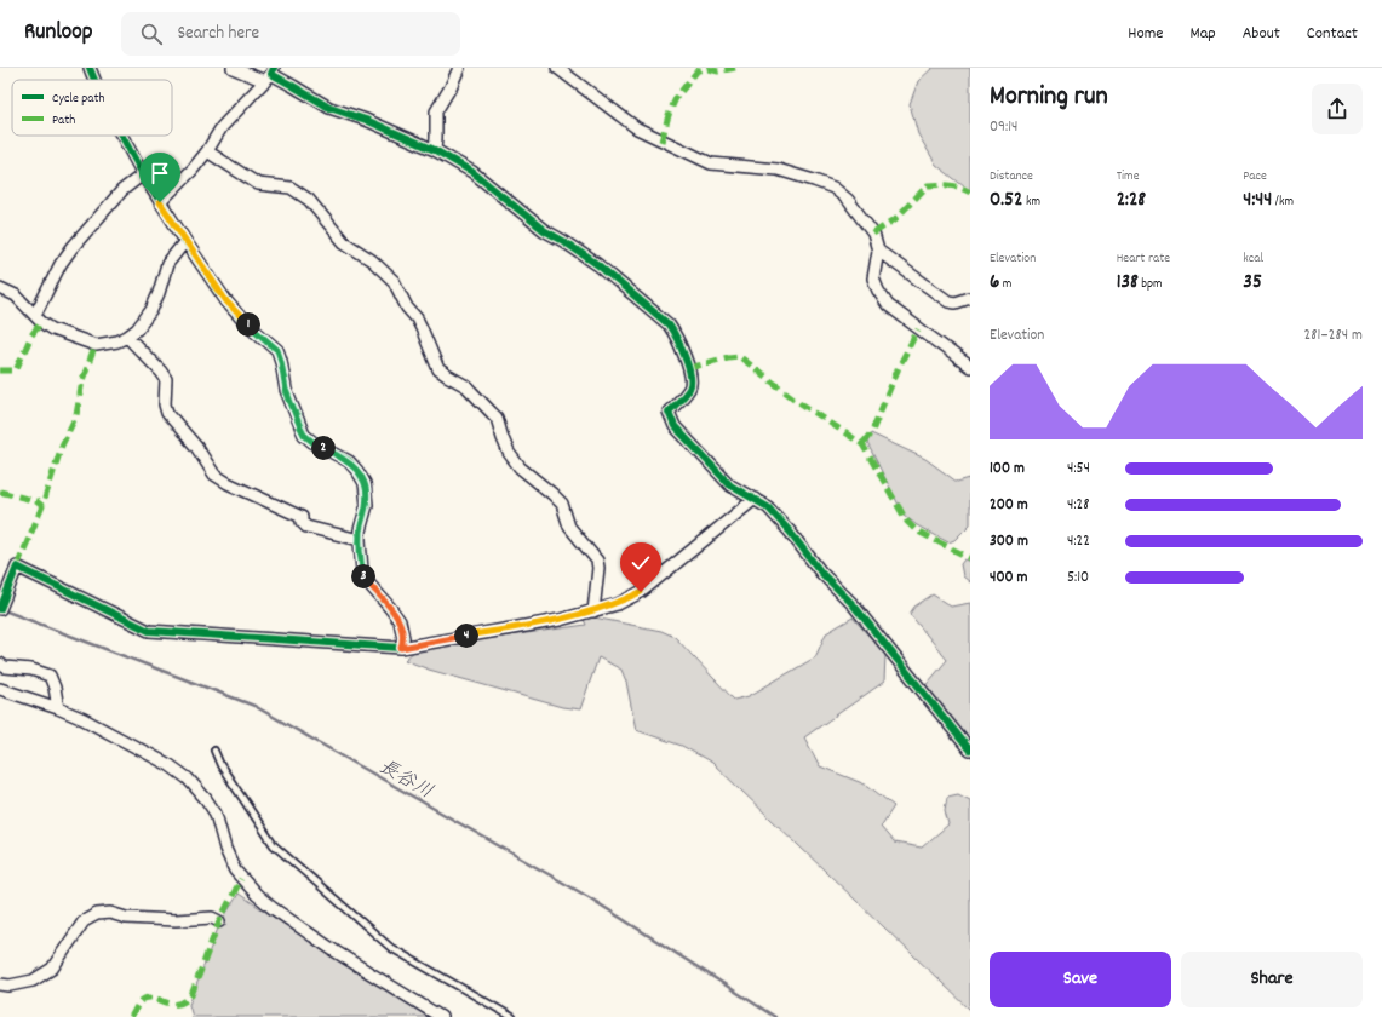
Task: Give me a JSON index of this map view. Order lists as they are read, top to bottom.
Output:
{
  "water": ["長谷川"],
  "legend": ["Cycle path", "Path"],
  "page": {
    "header": "Runloop",
    "search": "Search here",
    "nav": [
      "Home",
      "Map",
      "About",
      "Contact"
    ],
    "heading": ["Morning run", "09:14"],
    "stats": [
      ["Distance", "0.52 km"],
      ["Time", "2:28"],
      ["Pace", "4:44 /km"],
      ["Elevation", "6 m"],
      ["Heart rate", "138 bpm"],
      ["kcal", "35"]
    ],
    "pins": [
      "1",
      "2",
      "3",
      "4"
    ],
    "chart": ["Elevation", "281–284 m"],
    "list": [
      {
        "name": "100 m",
        "note": "4:54"
      },
      {
        "name": "200 m",
        "note": "4:28"
      },
      {
        "name": "300 m",
        "note": "4:22"
      },
      {
        "name": "400 m",
        "note": "5:10"
      }
    ],
    "buttons": ["Save", "Share"]
  }
}
